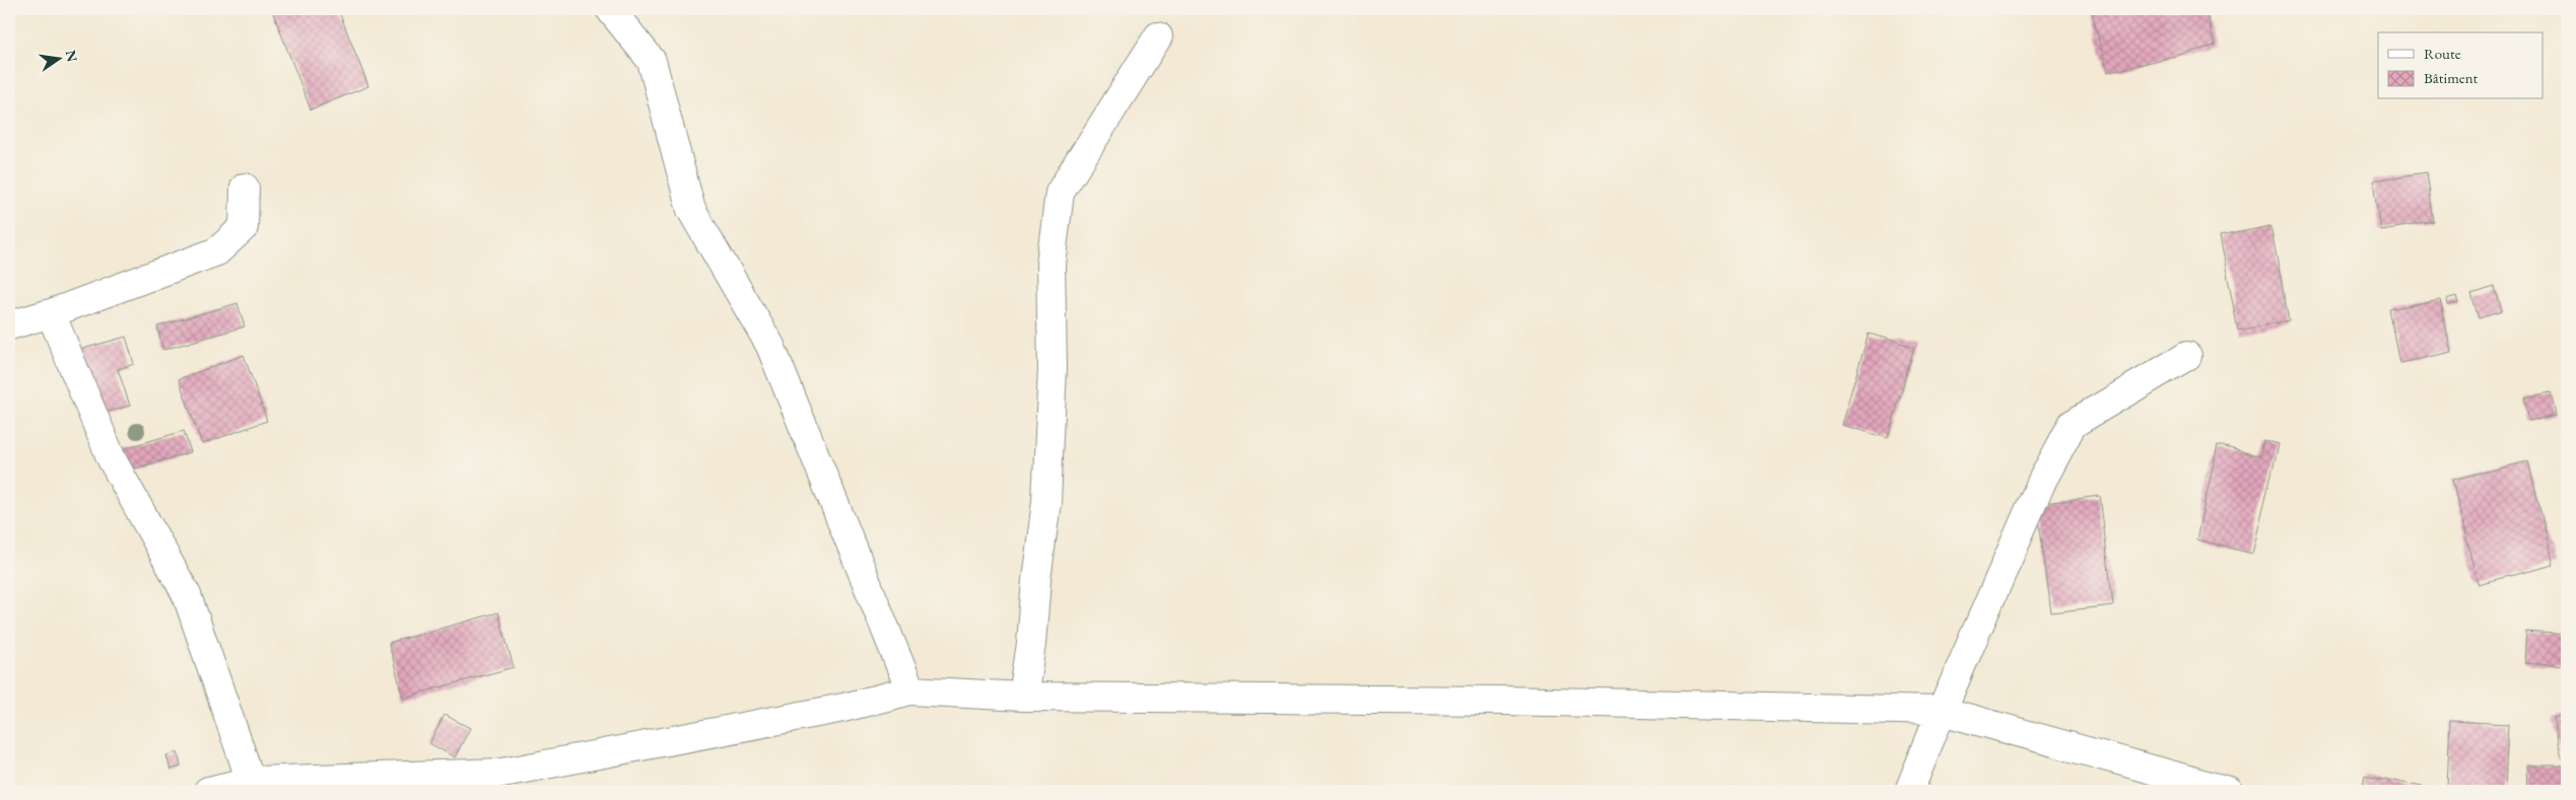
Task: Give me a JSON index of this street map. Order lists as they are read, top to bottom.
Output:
{
  "legend": ["Route", "Bâtiment"],
  "north": "right"
}
